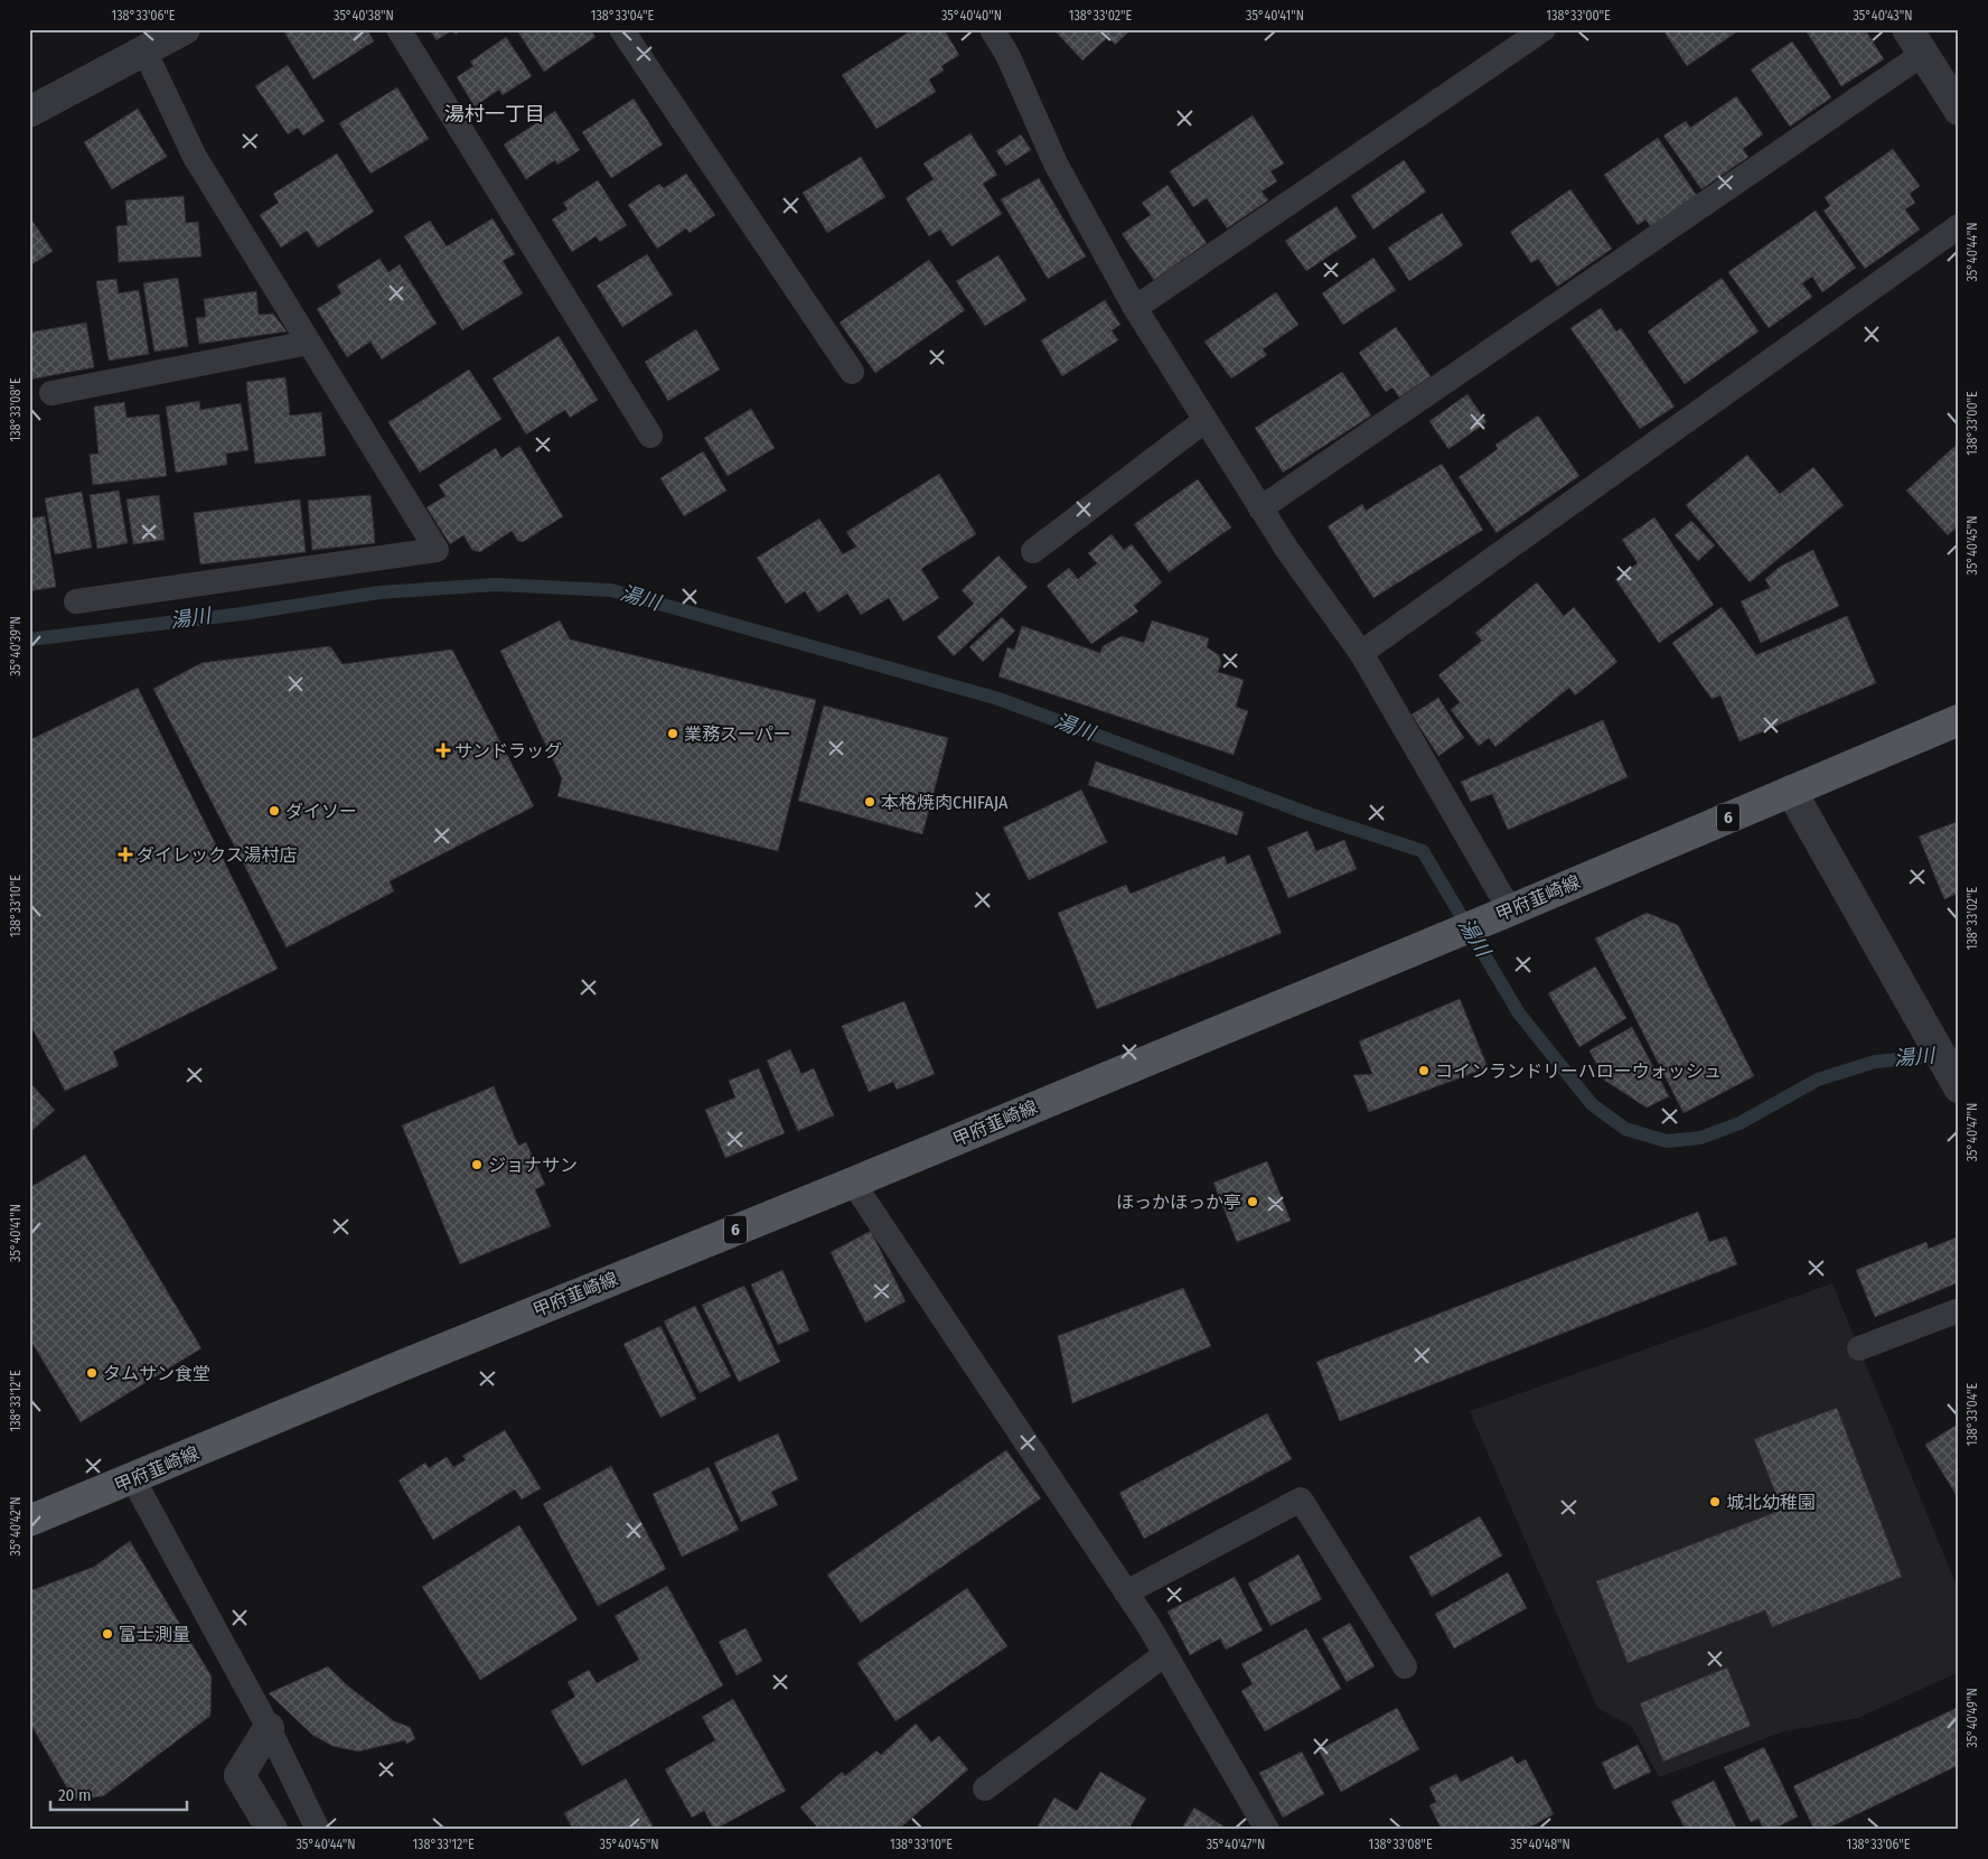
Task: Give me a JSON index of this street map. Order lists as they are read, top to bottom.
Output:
{
  "streets": {
    "main road": ["6", "甲府韮崎線"]
  },
  "districts": ["湯村一丁目"],
  "water": ["湯川"],
  "places": {
    "other": [
      "業務スーパー",
      "本格焼肉CHIFAJA",
      "ダイソー",
      "コインランドリーハローウォッシュ",
      "ジョナサン",
      "ほっかほっか亭",
      "タムサン食堂",
      "城北幼稚園",
      "富士測量"
    ],
    "health": ["サンドラッグ", "ダイレックス湯村店"]
  },
  "scale_bar": "20 m",
  "coordinates": [
    "138°33'06\"E",
    "35°40'38\"N",
    "138°33'04\"E",
    "35°40'40\"N",
    "138°33'02\"E",
    "35°40'41\"N",
    "138°33'00\"E",
    "35°40'43\"N",
    "35°40'44\"N",
    "138°33'08\"E",
    "35°40'45\"N",
    "35°40'39\"N",
    "138°33'10\"E",
    "35°40'47\"N",
    "138°33'12\"E",
    "35°40'42\"N",
    "35°40'49\"N",
    "35°40'48\"N"
  ]
}
